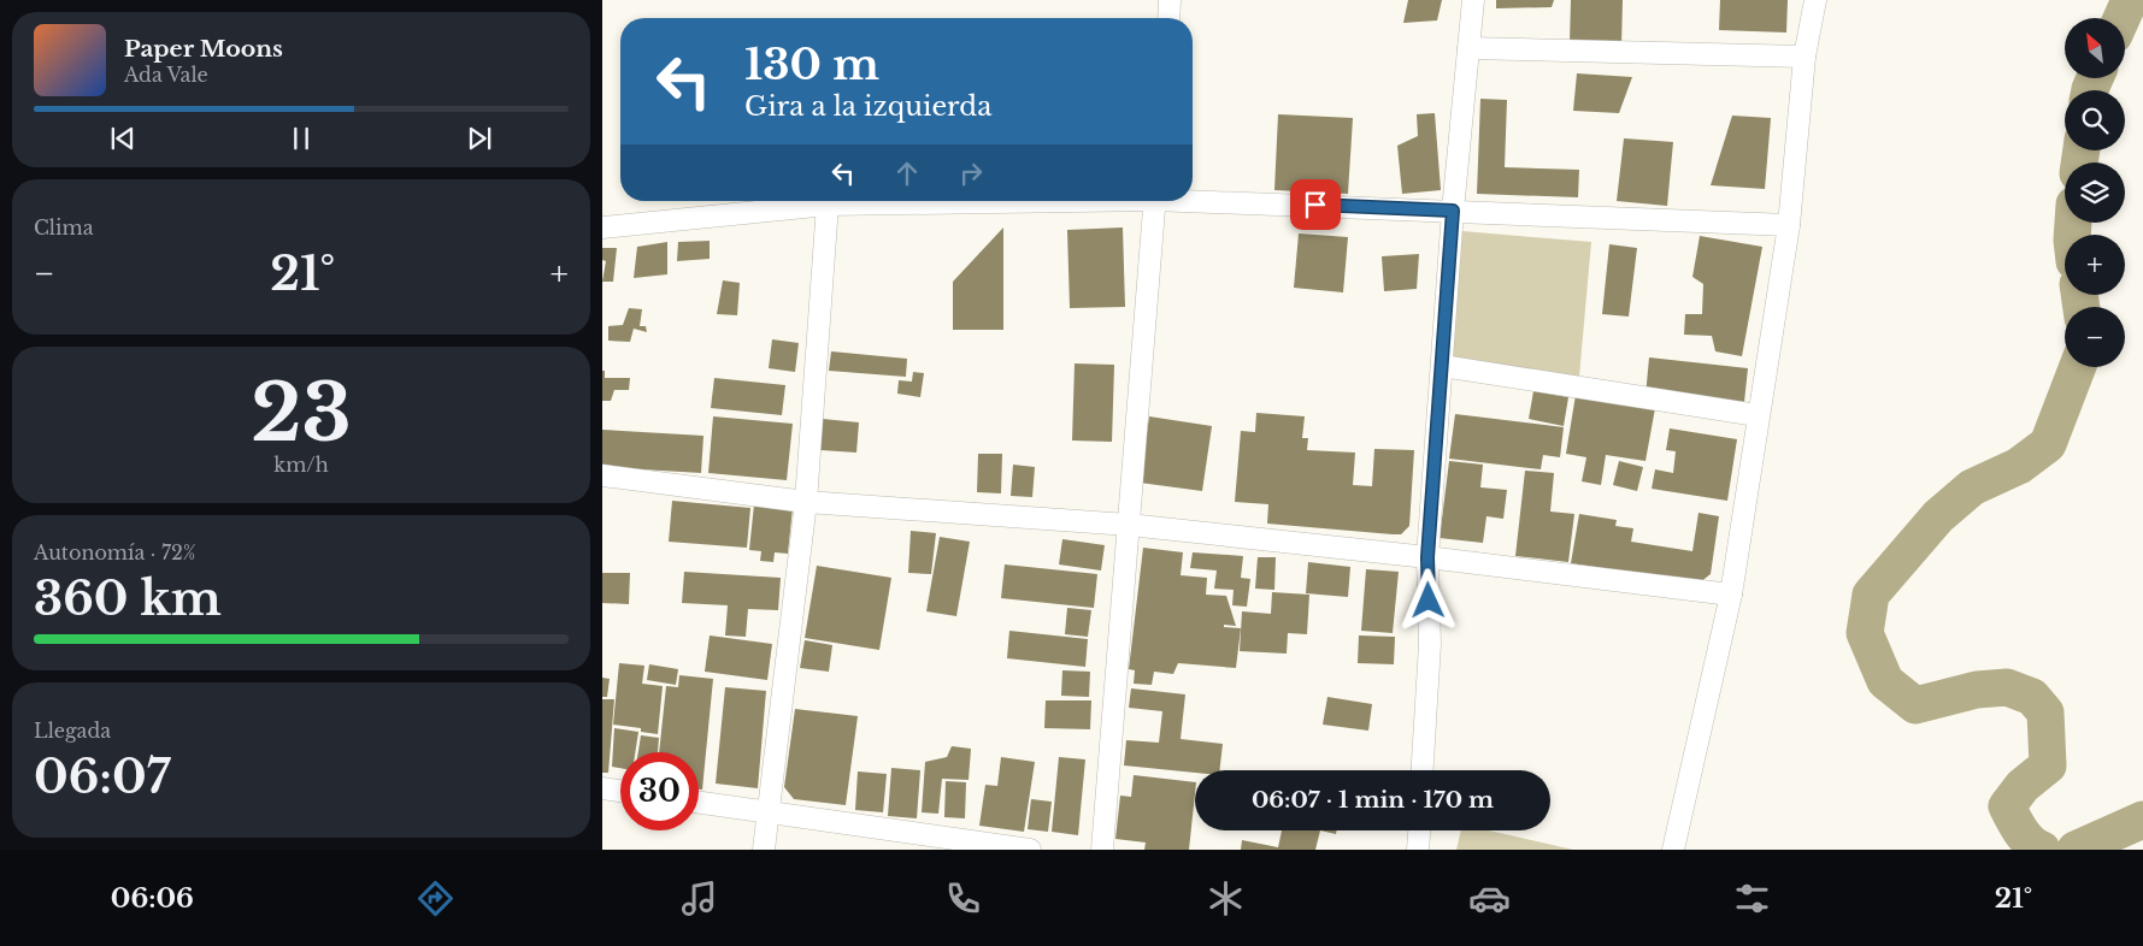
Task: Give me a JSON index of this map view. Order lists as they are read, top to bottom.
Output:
{
  "north": "top left",
  "page": {
    "map_buttons": ["+", "−"],
    "turn": ["130 m", "Gira a la izquierda"],
    "song": ["Paper Moons", "Ada Vale"],
    "tile": [
      "Clima",
      ["23", "km/h"],
      ["Autonomía · 72%", "360 km"],
      ["Llegada", "06:07"]
    ],
    "heat": ["−", "21°", "+"],
    "limit": "30",
    "trip": "06:07 · 1 min · 170 m",
    "tabs": ["06:06", "21°"]
  }
}
